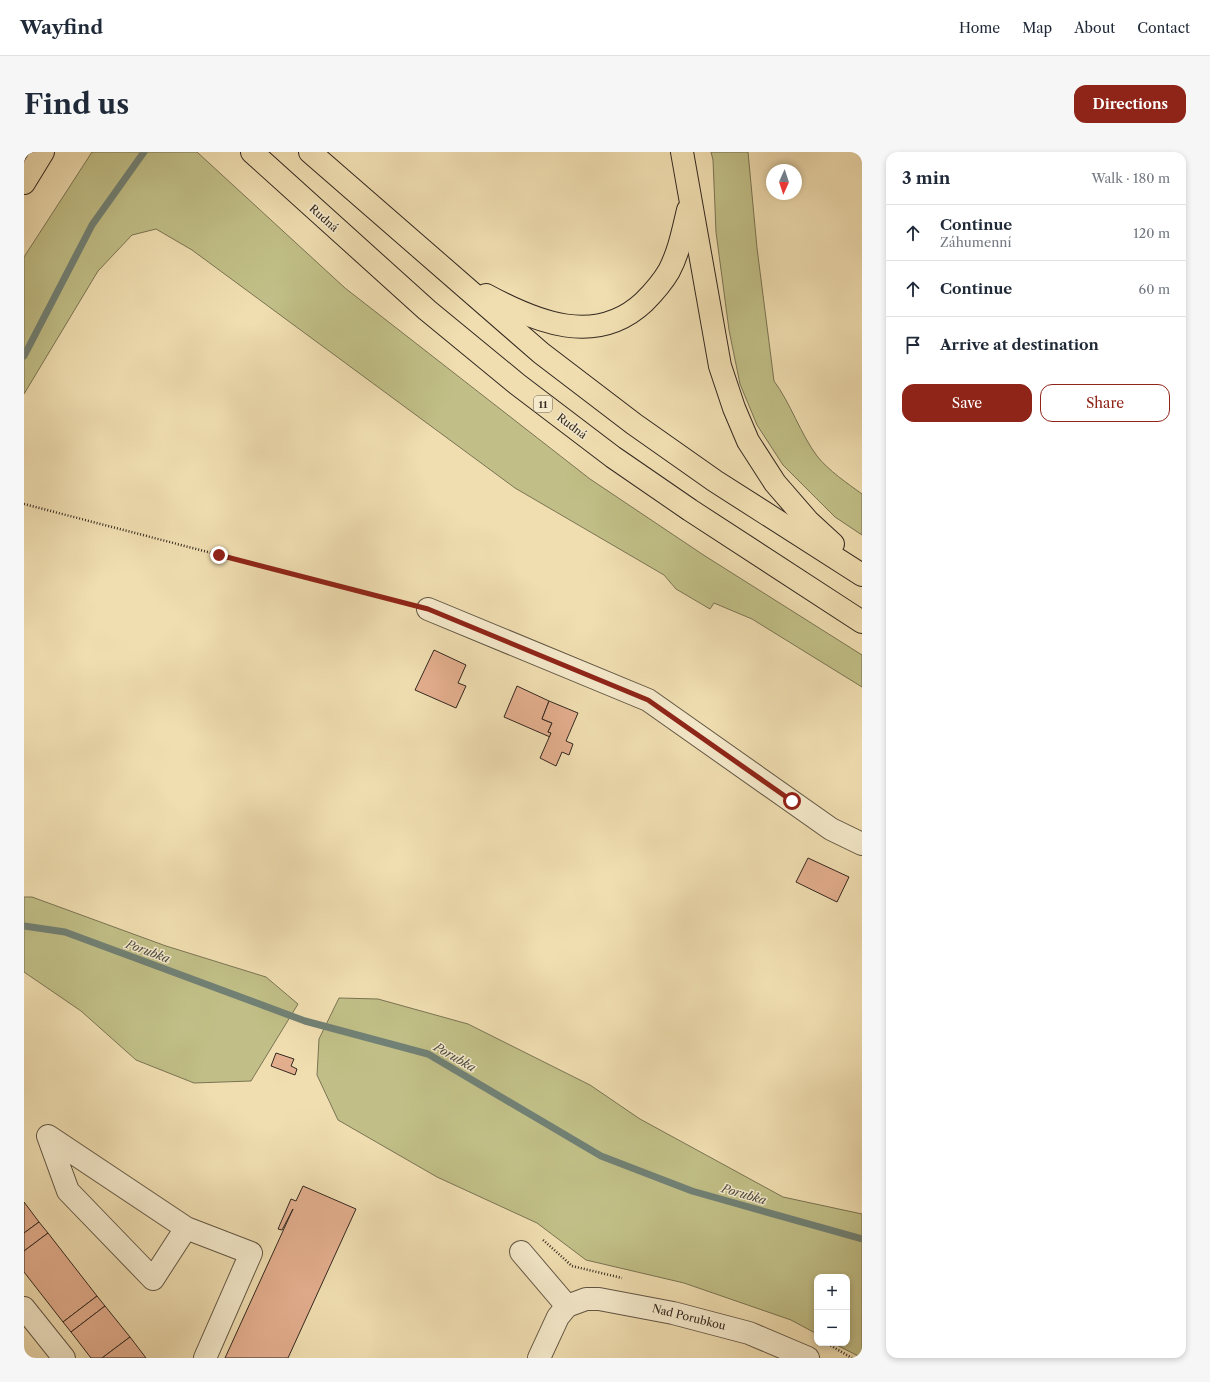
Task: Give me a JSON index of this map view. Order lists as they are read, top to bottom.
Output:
{
  "streets": {
    "highway": ["Rudná", "11"],
    "street": ["Nad Porubkou"]
  },
  "water": ["Porubka"],
  "north": "bottom",
  "page": {
    "header": "Wayfind",
    "nav": [
      "Home",
      "Map",
      "About",
      "Contact"
    ],
    "buttons": [
      "Directions",
      ["Save", "Share"]
    ],
    "title": "Find us",
    "heading": ["3 min", "Walk · 180 m"],
    "list": [
      ["Continue", "Záhumenní", "120 m"],
      ["Continue", "60 m"],
      "Arrive at destination"
    ],
    "map_buttons": ["+", "−"]
  }
}
